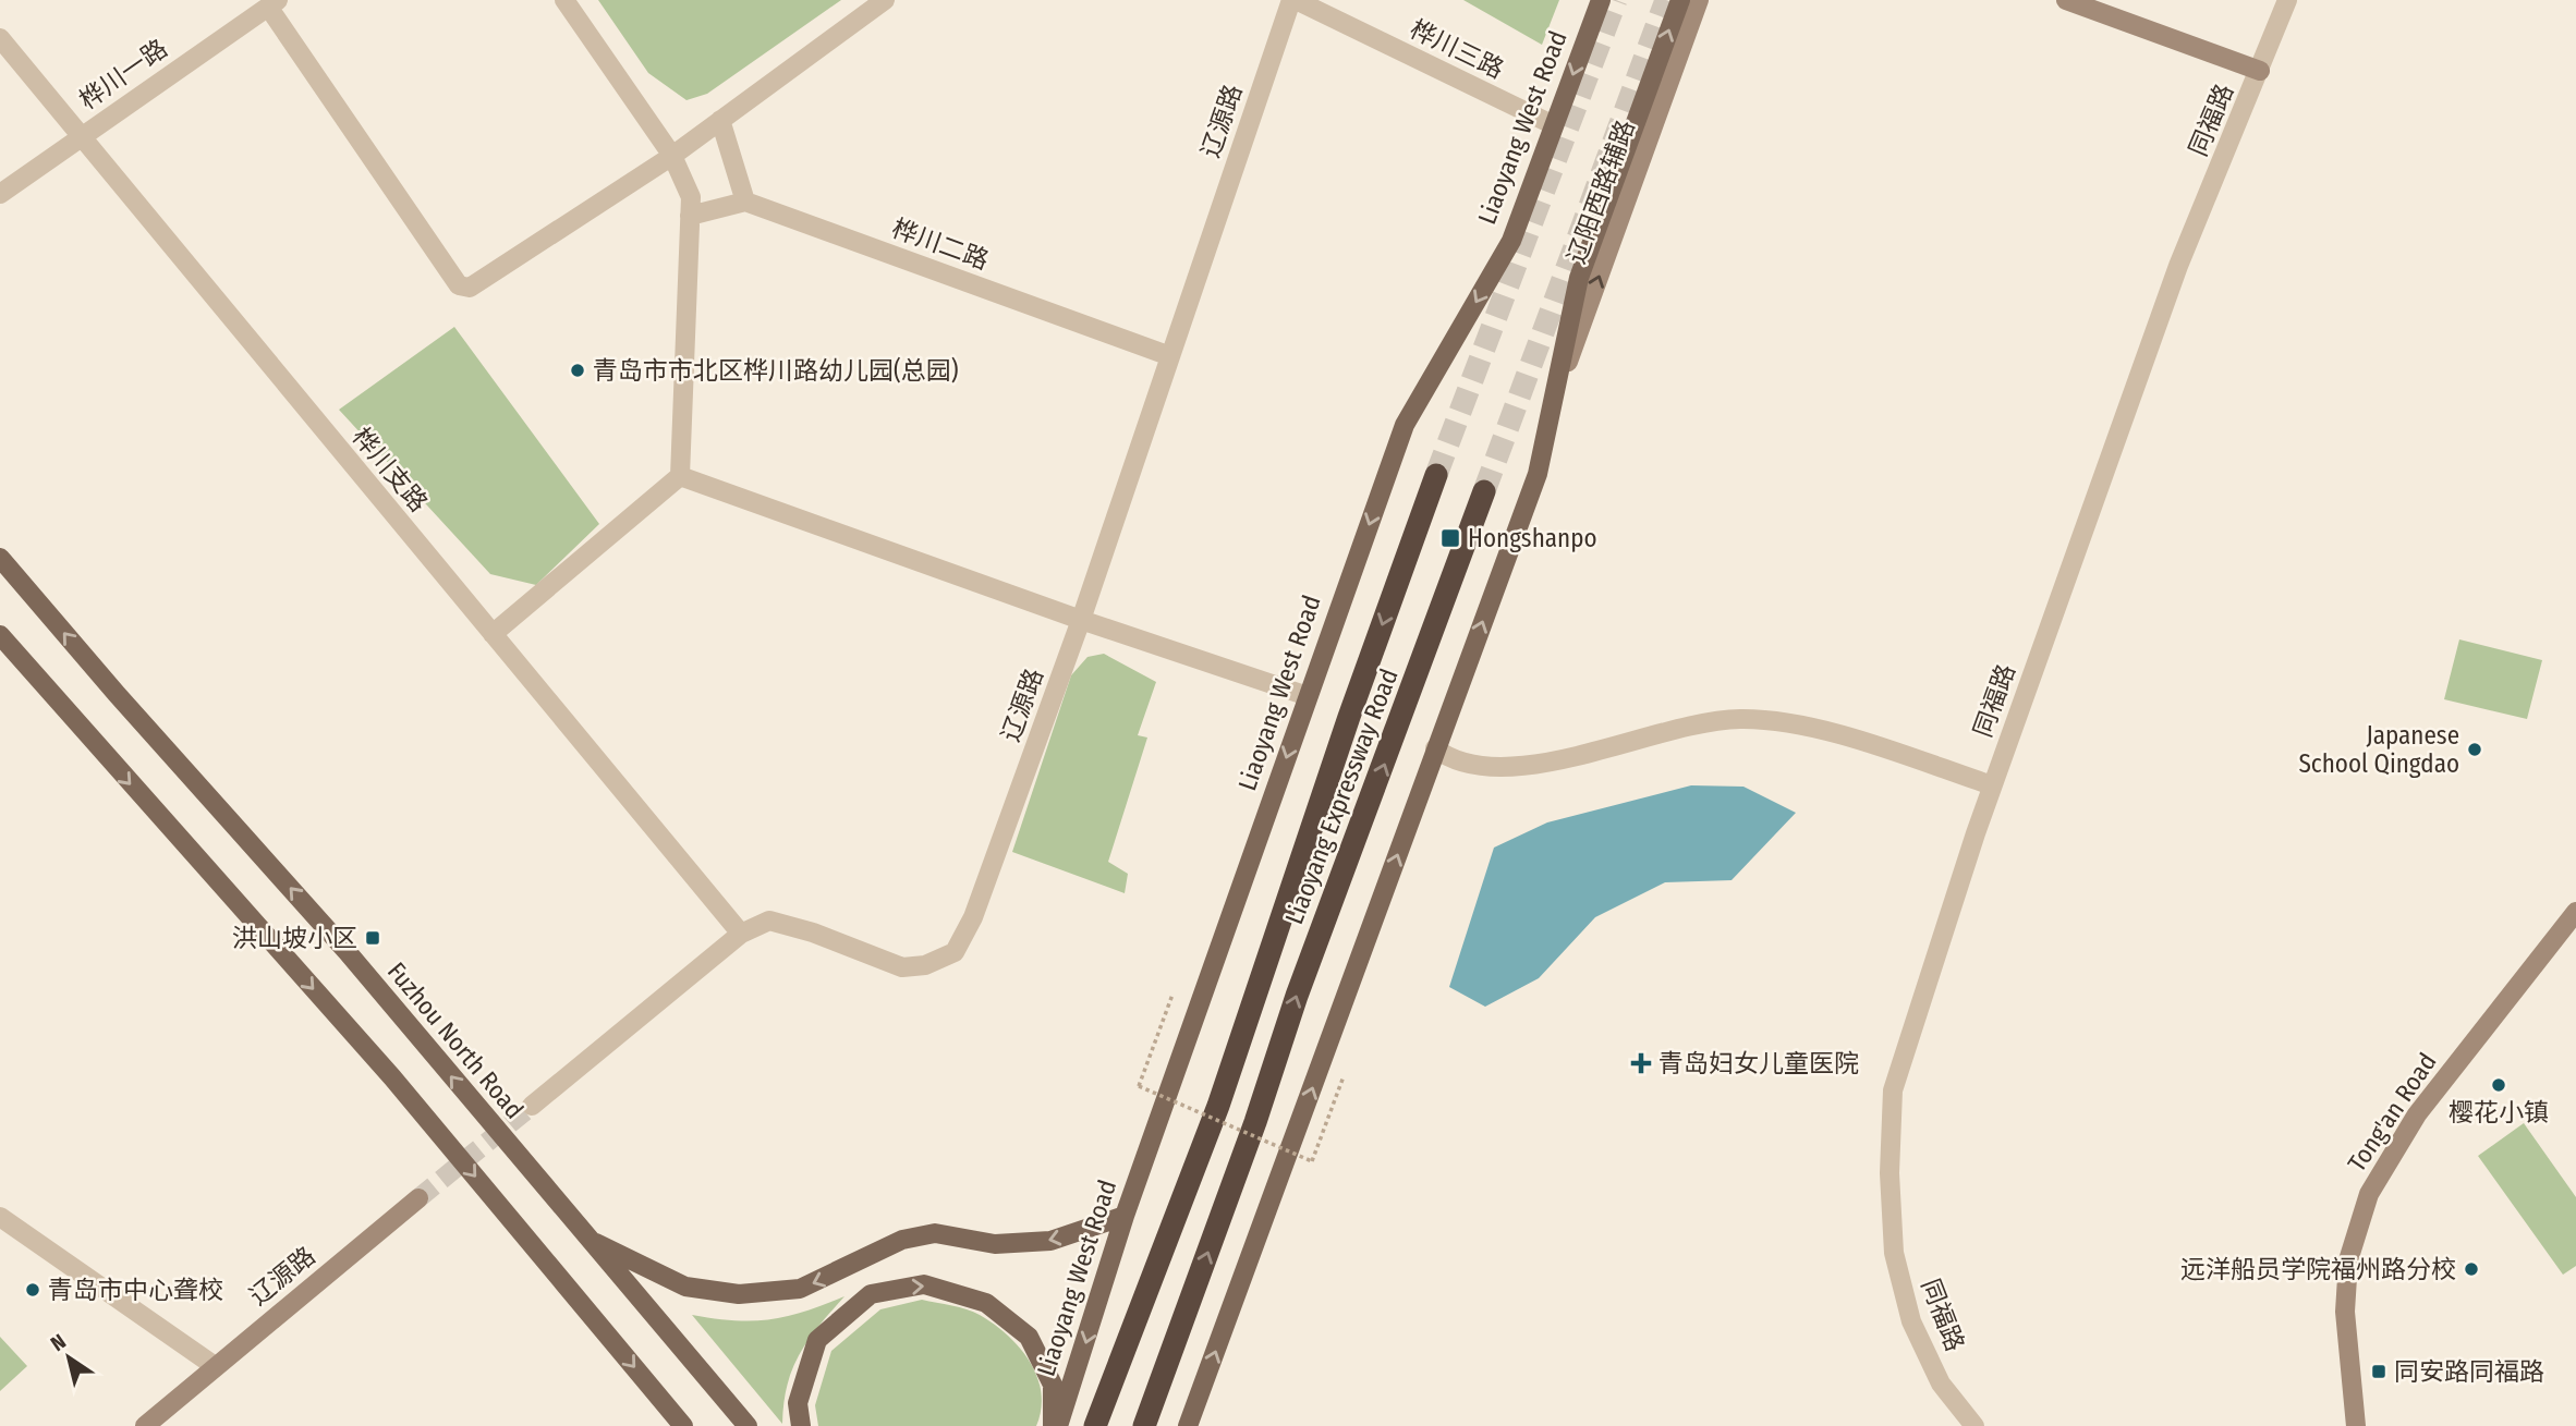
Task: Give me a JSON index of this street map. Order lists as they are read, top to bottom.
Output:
{
  "streets": {
    "highway": ["Liaoyang Expressway Road"],
    "main road": ["Liaoyang West Road", "Fuzhou North Road"],
    "street": [
      "桦川三路",
      "桦川一路",
      "同福路",
      "辽源路",
      "辽阳西路辅路",
      "桦川二路",
      "桦川支路",
      "Tong'an Road"
    ]
  },
  "crossings": [
    ["桦川三路", "辽源路"],
    ["桦川三路", "Liaoyang West Road"],
    ["桦川一路", "桦川支路"],
    ["辽源路", "桦川二路"],
    ["辽源路", "桦川支路"]
  ],
  "one_way": ["辽阳西路辅路"],
  "places": {
    "other": [
      "青岛市市北区桦川路幼儿园(总园)",
      "Japanese School Qingdao",
      "樱花小镇",
      "远洋船员学院福州路分校",
      "青岛市中心聋校"
    ],
    "transit": ["Hongshanpo", "洪山坡小区", "同安路同福路"],
    "health": ["青岛妇女儿童医院"]
  },
  "north": "top left"
}
